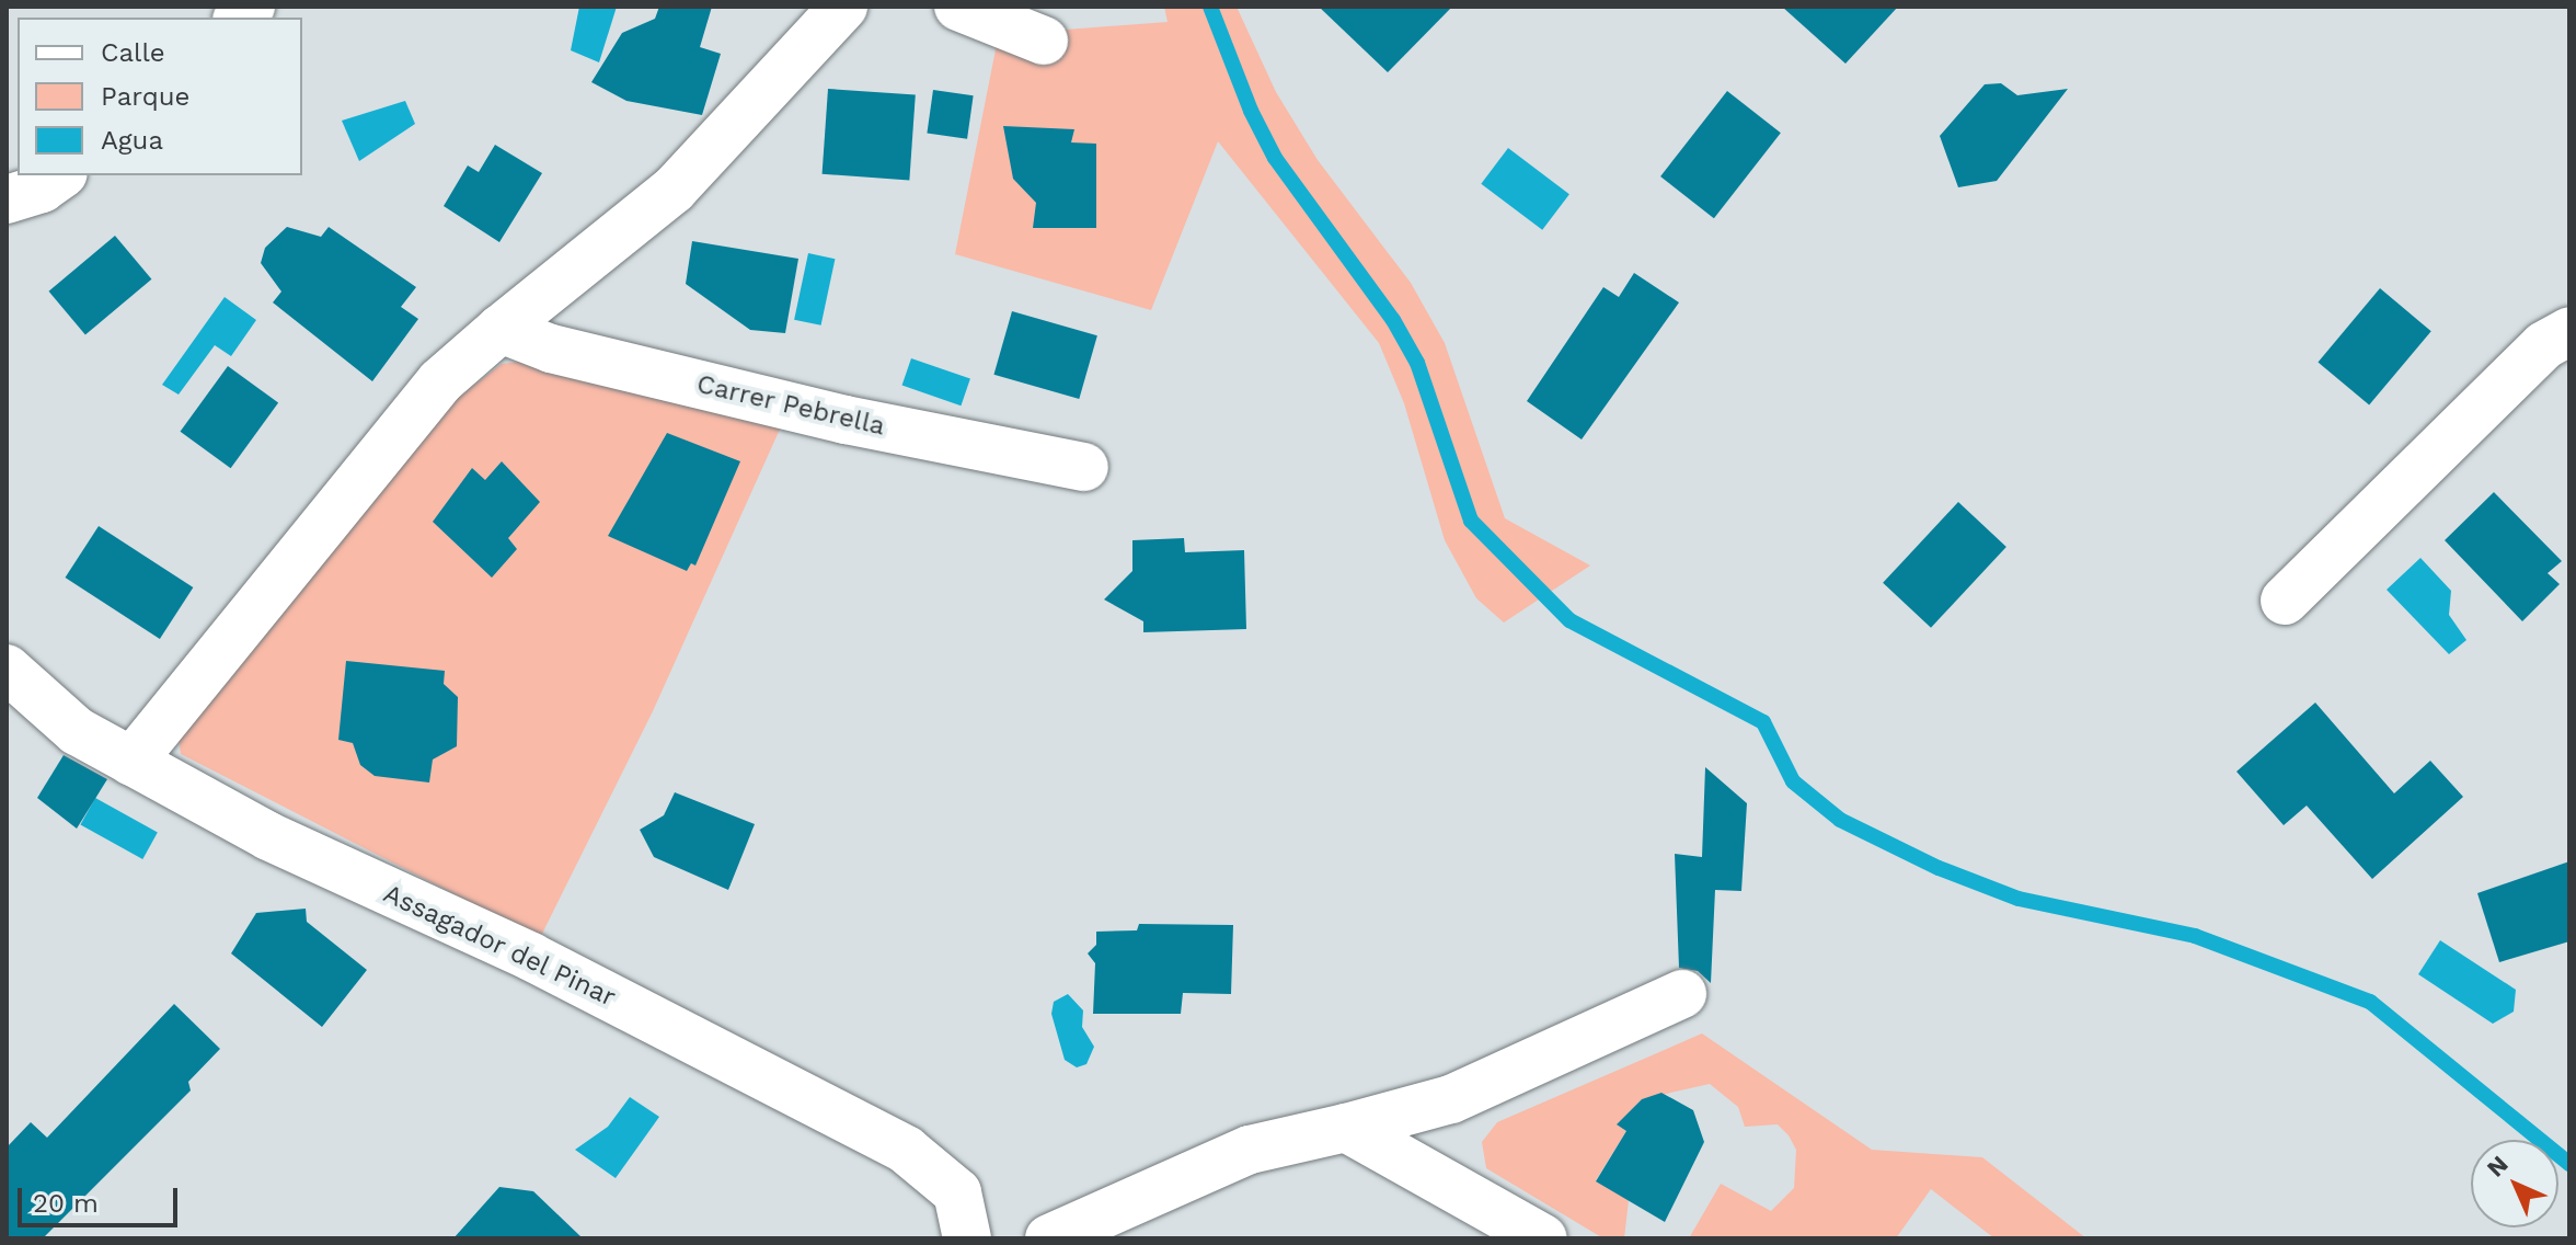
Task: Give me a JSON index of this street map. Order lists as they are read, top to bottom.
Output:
{
  "streets": {
    "street": ["Carrer Pebrella", "Assagador del Pinar"]
  },
  "legend": ["Calle", "Parque", "Agua"],
  "scale_bar": "20 m",
  "north": "top left"
}
